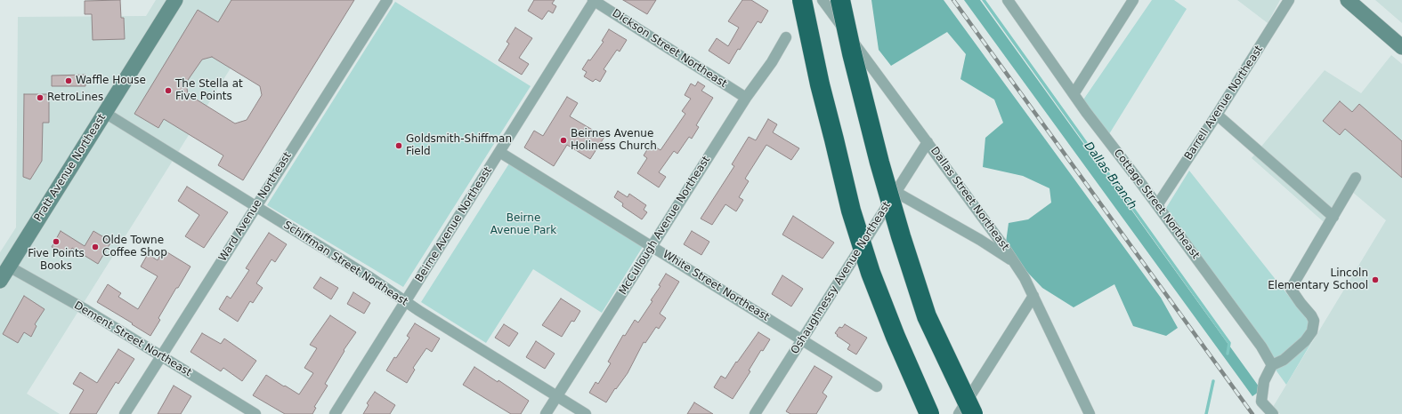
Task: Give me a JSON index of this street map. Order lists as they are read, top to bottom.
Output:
{
  "streets": {
    "main road": ["Pratt Avenue Northeast"],
    "street": [
      "Dickson Street Northeast",
      "Barrell Avenue Northeast",
      "Dallas Street Northeast",
      "Cottage Street Northeast",
      "Ward Avenue Northeast",
      "Beirne Avenue Northeast",
      "McCullough Avenue Northeast",
      "Schiffman Street Northeast",
      "Oshaughnessy Avenue Northeast",
      "White Street Northeast",
      "Dement Street Northeast"
    ]
  },
  "crossings": [
    ["Dickson Street Northeast", "Beirne Avenue Northeast"],
    ["Dickson Street Northeast", "McCullough Avenue Northeast"],
    ["Barrell Avenue Northeast", "Cottage Street Northeast"],
    ["Pratt Avenue Northeast", "Schiffman Street Northeast"],
    ["Pratt Avenue Northeast", "Dement Street Northeast"],
    ["Dallas Street Northeast", "Oshaughnessy Avenue Northeast"],
    ["Ward Avenue Northeast", "Schiffman Street Northeast"],
    ["Ward Avenue Northeast", "Dement Street Northeast"],
    ["Beirne Avenue Northeast", "Schiffman Street Northeast"],
    ["Beirne Avenue Northeast", "White Street Northeast"],
    ["McCullough Avenue Northeast", "Schiffman Street Northeast"],
    ["McCullough Avenue Northeast", "White Street Northeast"],
    ["Oshaughnessy Avenue Northeast", "White Street Northeast"]
  ],
  "water": ["Dallas Branch"],
  "parks": ["Beirne Avenue Park"],
  "places": [
    "Waffle House",
    "The Stella at Five Points",
    "RetroLines",
    "Beirnes Avenue Holiness Church",
    "Goldsmith-Shiffman Field",
    "Five Points Books",
    "Olde Towne Coffee Shop",
    "Lincoln Elementary School"
  ]
}
